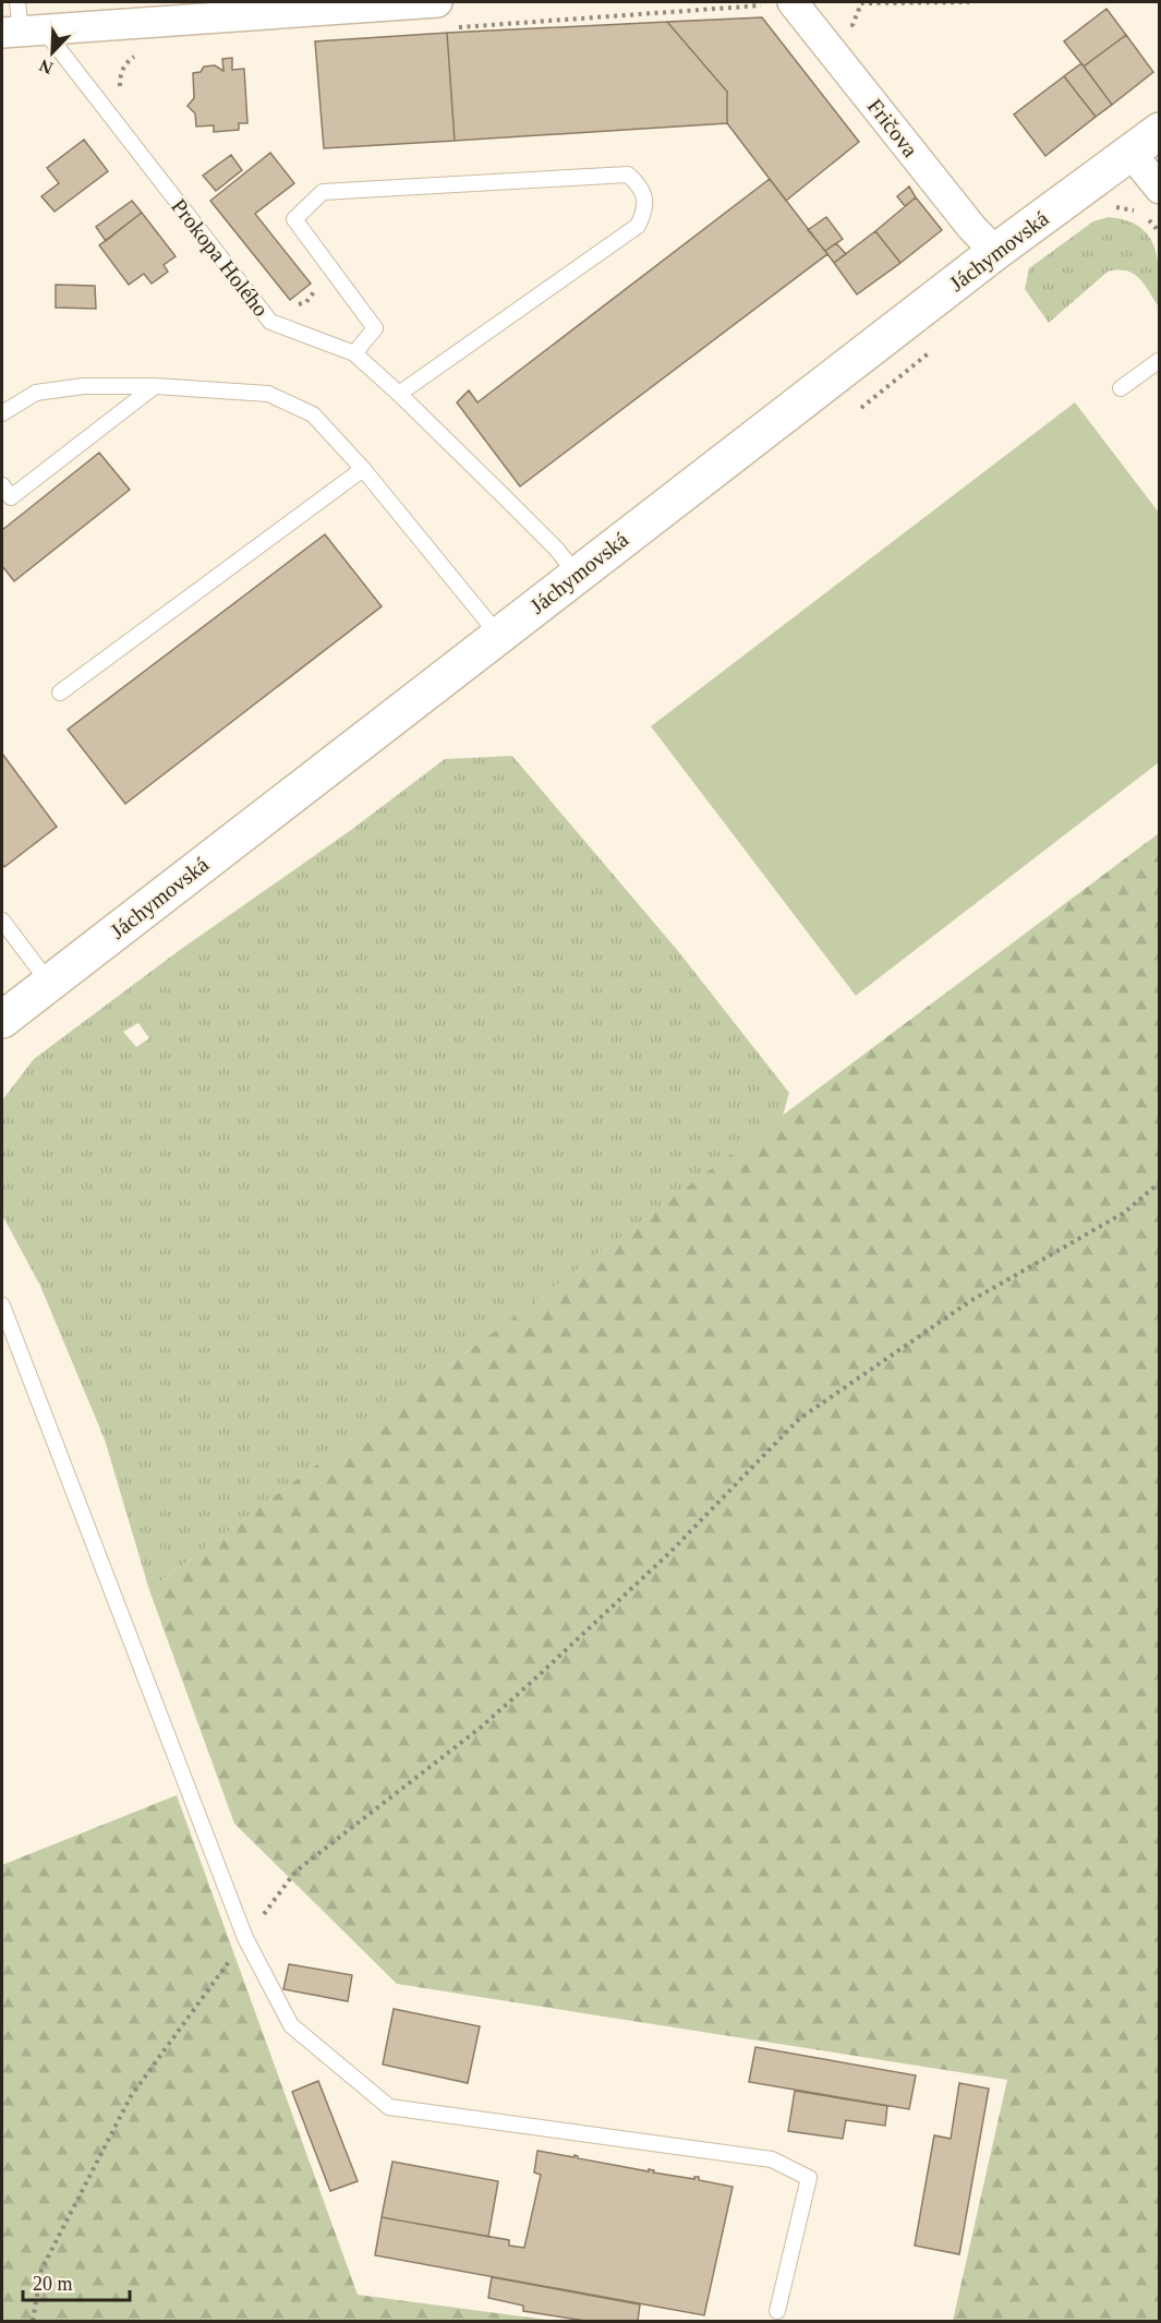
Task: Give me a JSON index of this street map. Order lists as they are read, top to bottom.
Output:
{
  "streets": {
    "street": ["Fričova", "Jáchymovská"],
    "lane": ["Prokopa Holého"]
  },
  "crossings": [
    ["Fričova", "Jáchymovská"],
    ["Jáchymovská", "Prokopa Holého"]
  ],
  "scale_bar": "20 m",
  "north": "bottom left"
}
